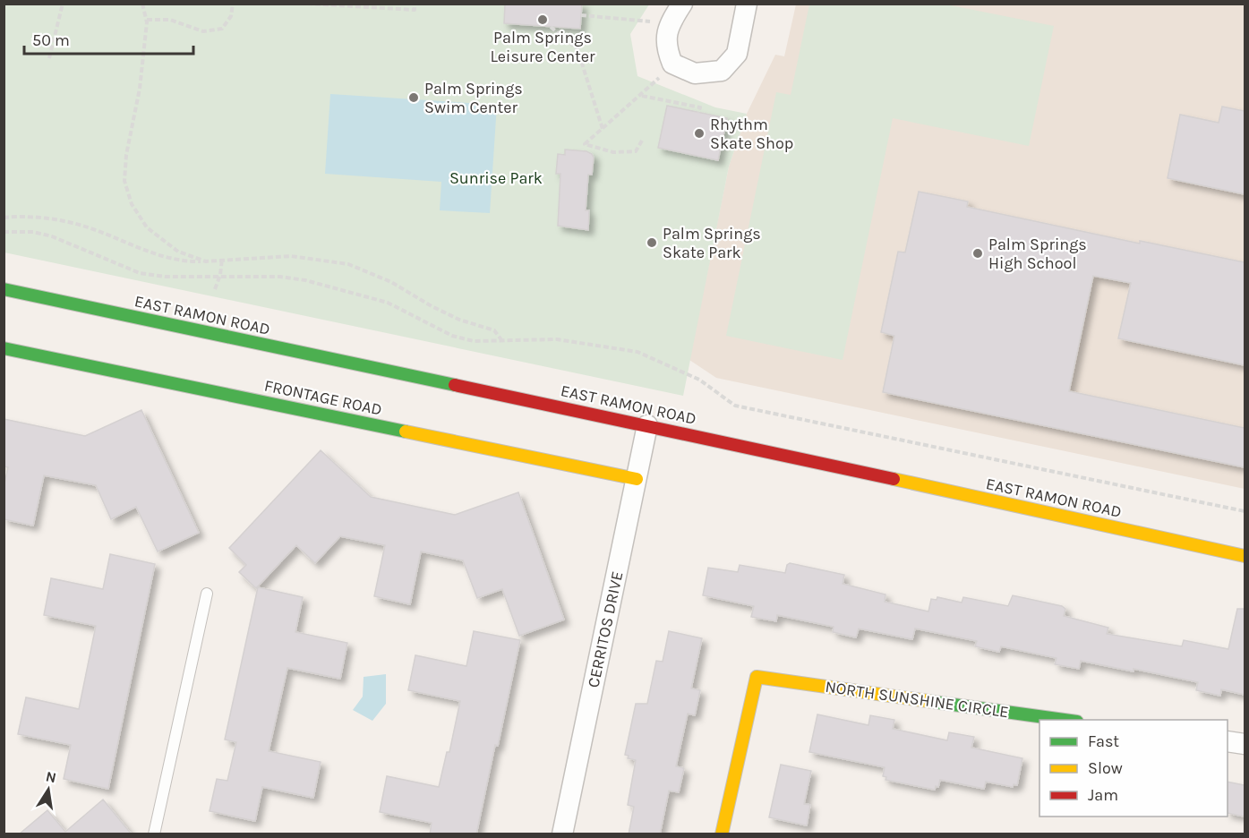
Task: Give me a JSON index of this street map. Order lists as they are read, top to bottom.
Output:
{
  "streets": {
    "main road": ["EAST RAMON ROAD", "FRONTAGE ROAD", "NORTH SUNSHINE CIRCLE"],
    "street": ["CERRITOS DRIVE"]
  },
  "crossings": [
    ["EAST RAMON ROAD", "CERRITOS DRIVE"],
    ["FRONTAGE ROAD", "CERRITOS DRIVE"]
  ],
  "parks": ["Sunrise Park"],
  "places": [
    "Palm Springs Leisure Center",
    "Palm Springs Swim Center",
    "Rhythm Skate Shop",
    "Palm Springs Skate Park",
    "Palm Springs High School"
  ],
  "legend": ["Fast", "Slow", "Jam"],
  "scale_bar": "50 m",
  "north": "top"
}
